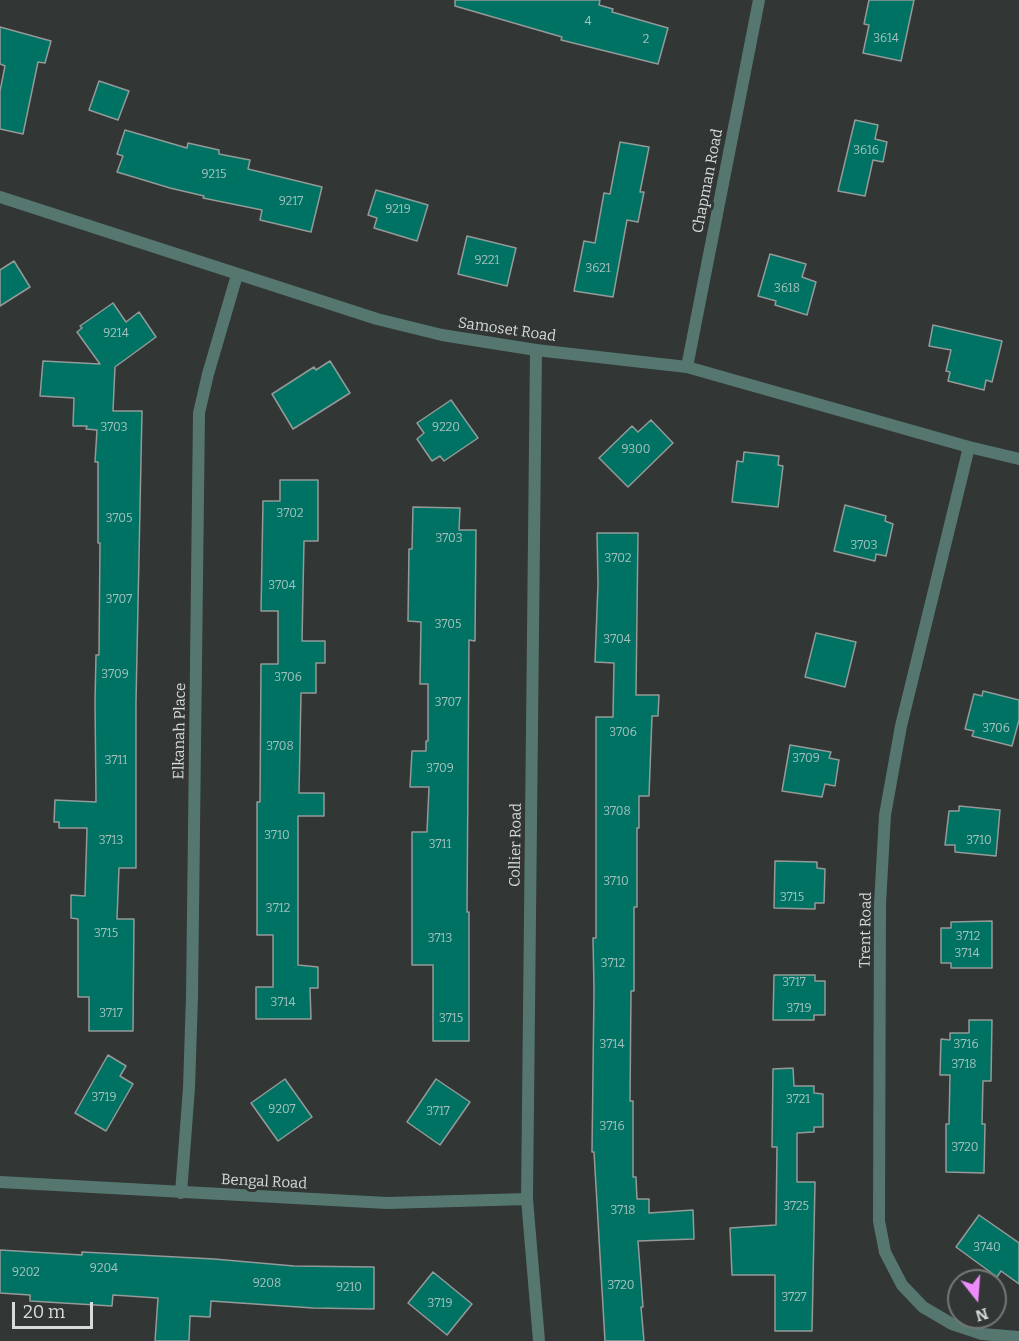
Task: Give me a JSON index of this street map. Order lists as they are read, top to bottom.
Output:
{
  "streets": {
    "street": [
      "Chapman Road",
      "Samoset Road",
      "Elkanah Place",
      "Collier Road",
      "Trent Road",
      "Bengal Road"
    ]
  },
  "crossings": [
    ["Chapman Road", "Samoset Road"],
    ["Samoset Road", "Elkanah Place"],
    ["Samoset Road", "Collier Road"],
    ["Samoset Road", "Trent Road"],
    ["Elkanah Place", "Bengal Road"],
    ["Collier Road", "Bengal Road"]
  ],
  "house_numbers": [
    "4",
    "3614",
    "2",
    "3616",
    "9215",
    "9217",
    "9219",
    "9221",
    "3621",
    "3618",
    "9214",
    "3703",
    "9220",
    "9300",
    "3702",
    "3705",
    "3703",
    "3703",
    "3702",
    "3704",
    "3707",
    "3705",
    "3704",
    "3709",
    "3706",
    "3707",
    "3706",
    "3706",
    "3708",
    "3709",
    "3711",
    "3709",
    "3708",
    "3710",
    "3713",
    "3710",
    "3711",
    "3710",
    "3715",
    "3712",
    "3715",
    "3712",
    "3713",
    "3714",
    "3712",
    "3717",
    "3714",
    "3719",
    "3717",
    "3715",
    "3714",
    "3716",
    "3718",
    "3719",
    "3721",
    "9207",
    "3717",
    "3716",
    "3720",
    "3725",
    "3718",
    "3740",
    "9204",
    "9202",
    "9208",
    "3720",
    "9210",
    "3727",
    "3719"
  ],
  "scale_bar": "20 m",
  "north": "bottom"
}
